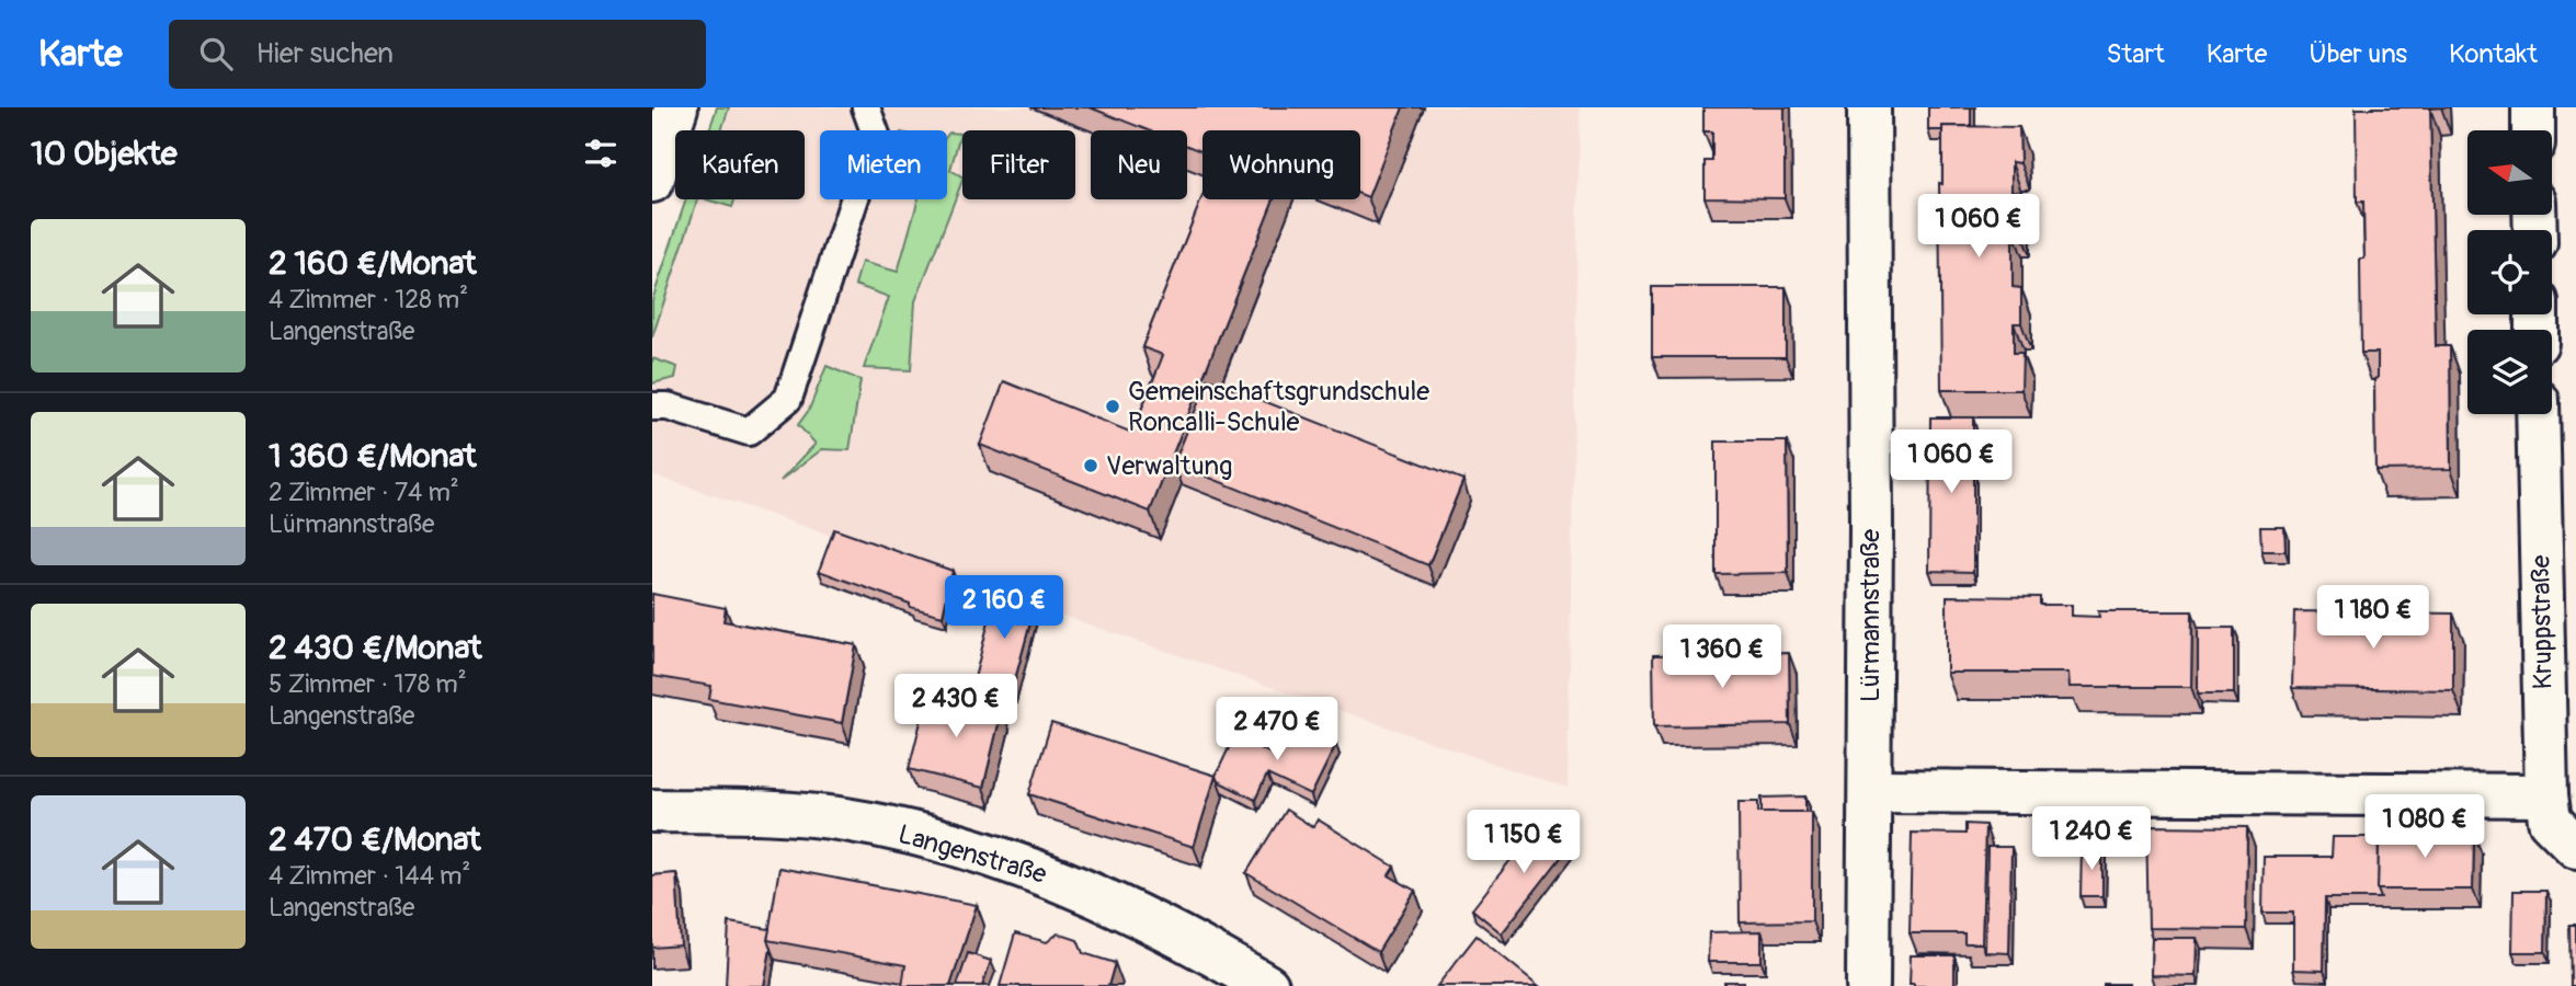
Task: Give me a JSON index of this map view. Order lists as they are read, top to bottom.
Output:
{
  "streets": {
    "street": ["Lürmannstraße", "Kruppstraße", "Langenstraße"]
  },
  "places": ["Gemeinschaftsgrundschule Roncalli-Schule", "Verwaltung"],
  "north": "left",
  "page": {
    "header": "Karte",
    "search": "Hier suchen",
    "nav": [
      "Start",
      "Karte",
      "Über uns",
      "Kontakt"
    ],
    "heading": "10 Objekte",
    "chip": [
      "Kaufen",
      "Mieten",
      "Filter",
      "Neu",
      "Wohnung"
    ],
    "price": [
      "1 060 €",
      "1 060 €",
      "2 160 €",
      "1 180 €",
      "1 360 €",
      "2 430 €",
      "2 470 €",
      "1 080 €",
      "1 240 €",
      "1 150 €"
    ],
    "list": [
      {
        "name": "2 160 €/Monat",
        "note": "4 Zimmer · 128 m² · Langenstraße"
      },
      {
        "name": "1 360 €/Monat",
        "note": "2 Zimmer · 74 m² · Lürmannstraße"
      },
      {
        "name": "2 430 €/Monat",
        "note": "5 Zimmer · 178 m² · Langenstraße"
      },
      {
        "name": "2 470 €/Monat",
        "note": "4 Zimmer · 144 m² · Langenstraße"
      }
    ]
  }
}
